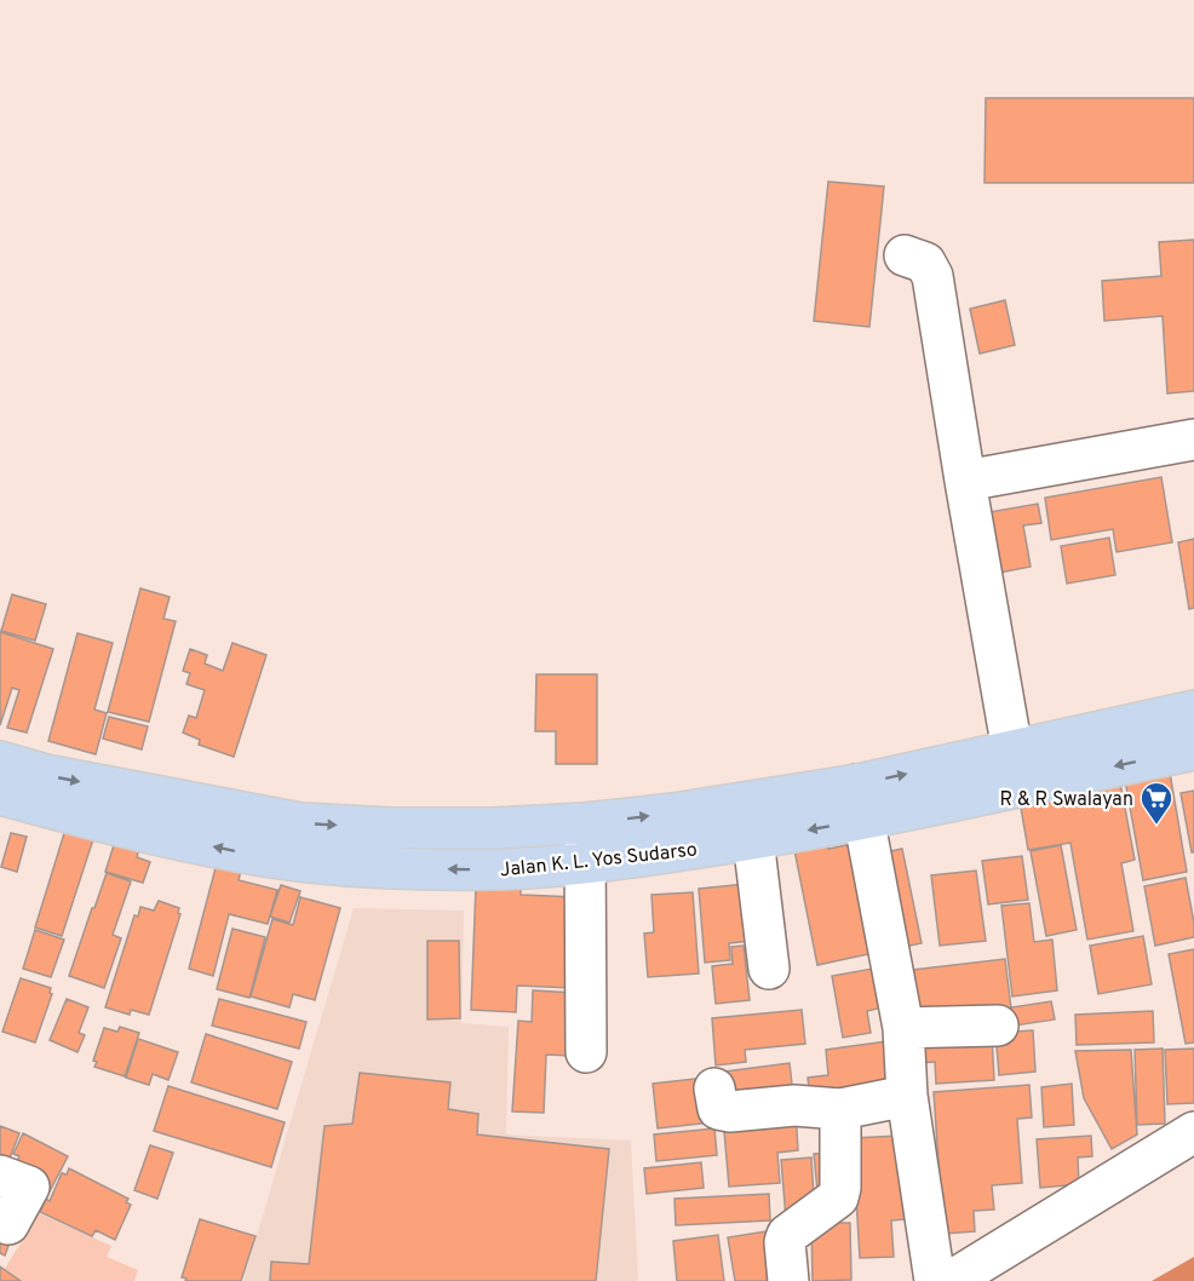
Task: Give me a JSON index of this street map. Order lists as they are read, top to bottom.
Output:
{
  "streets": {
    "highway": ["Jalan K. L. Yos Sudarso"]
  },
  "places": {
    "supermarket": ["R & R Swalayan"]
  }
}
